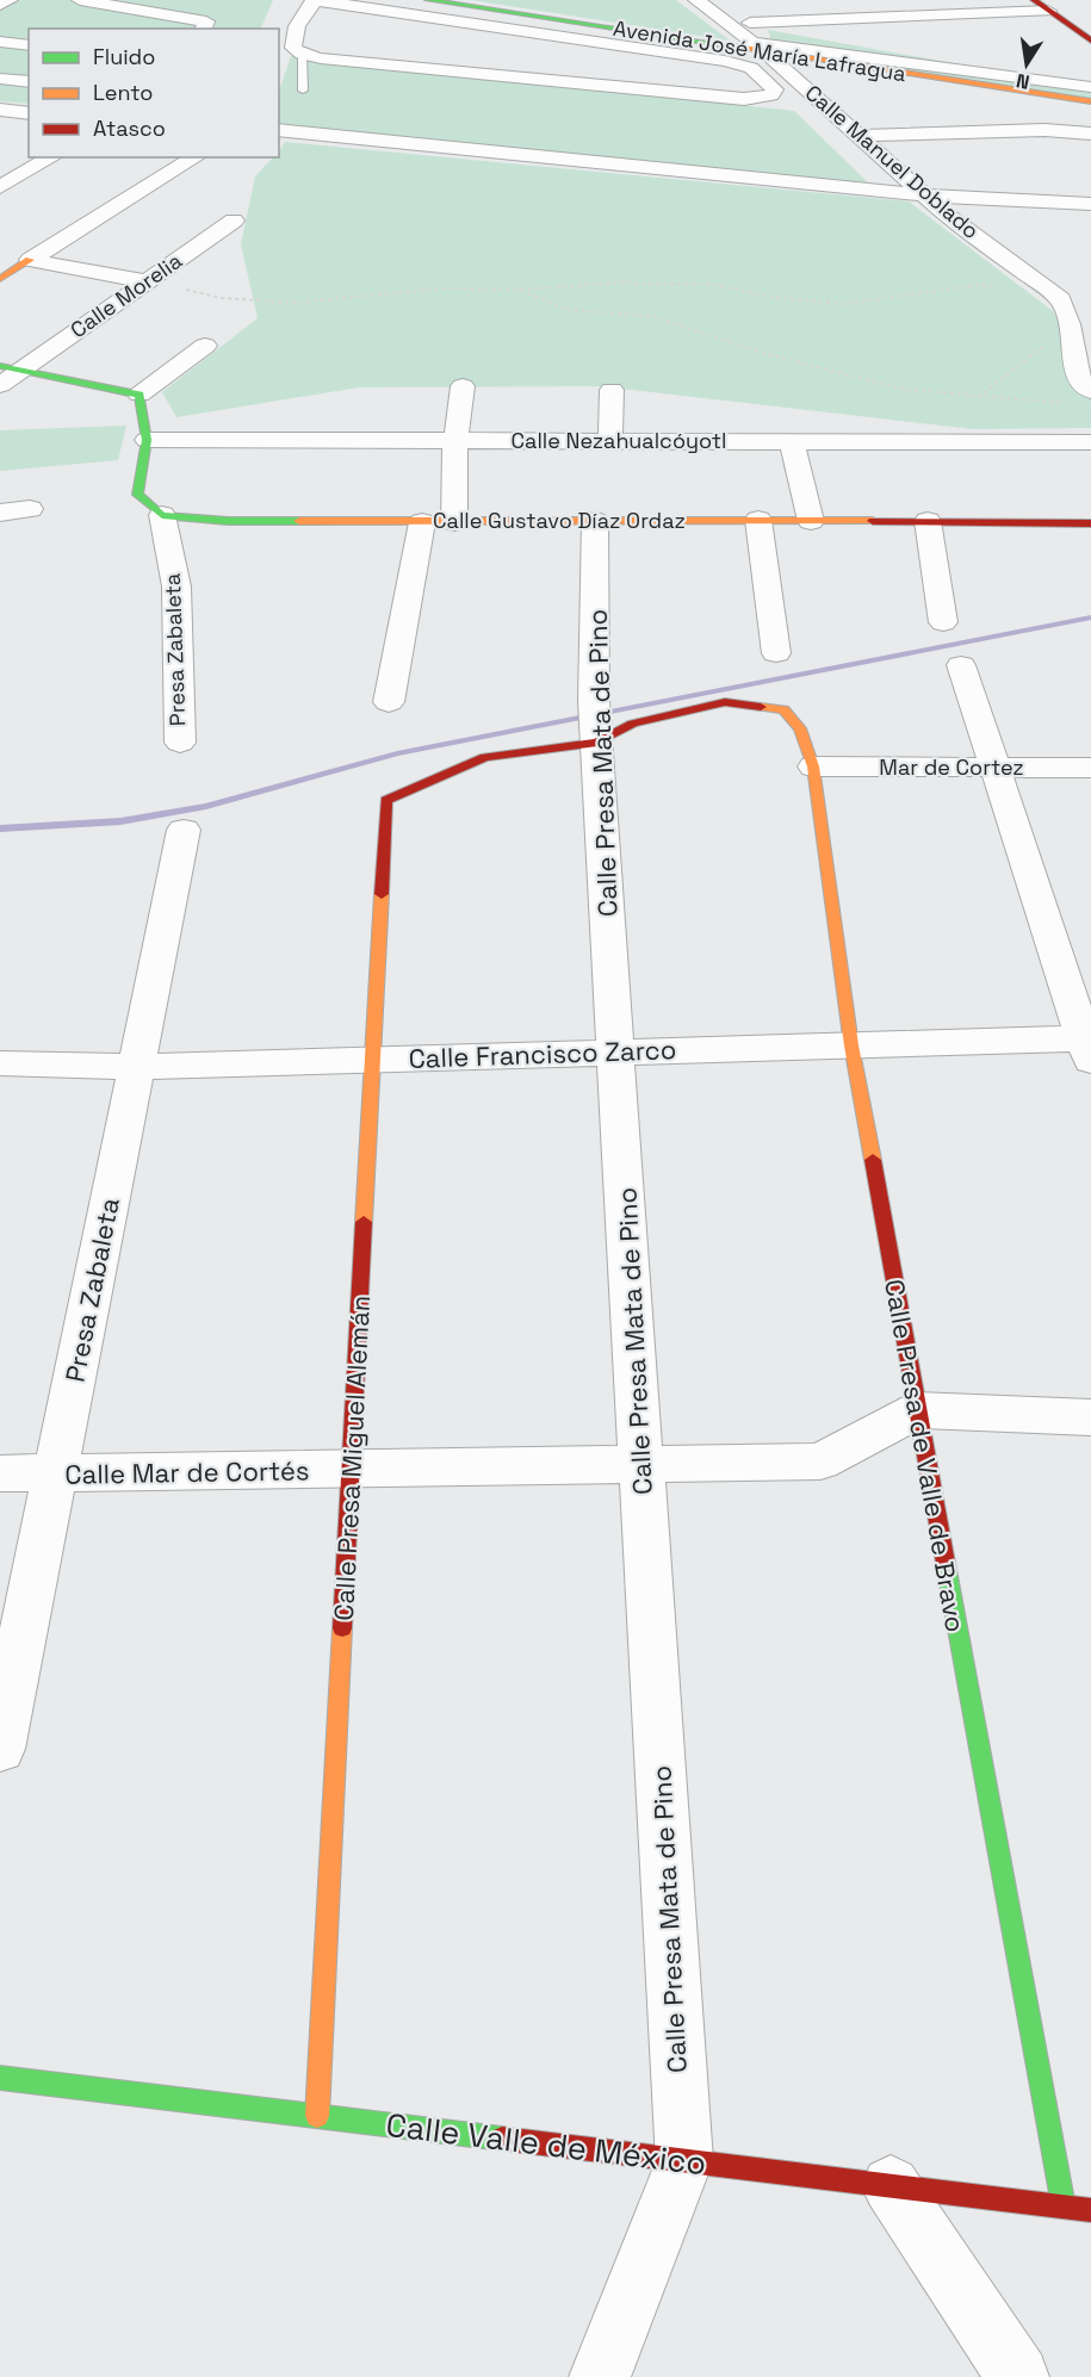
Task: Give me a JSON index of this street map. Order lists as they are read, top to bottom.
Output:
{
  "streets": {
    "street": [
      "Avenida José María Lafragua",
      "Calle Manuel Doblado",
      "Calle Morelia",
      "Calle Nezahualcóyotl",
      "Calle Gustavo Díaz Ordaz",
      "Presa Zabaleta",
      "Calle Presa Mata de Pino",
      "Mar de Cortez",
      "Calle Francisco Zarco",
      "Calle Presa de Valle de Bravo",
      "Calle Presa Miguel Alemán",
      "Calle Mar de Cortés",
      "Calle Valle de México"
    ]
  },
  "crossings": [
    ["Avenida José María Lafragua", "Calle Manuel Doblado"],
    ["Calle Gustavo Díaz Ordaz", "Presa Zabaleta"],
    ["Calle Gustavo Díaz Ordaz", "Calle Presa Mata de Pino"],
    ["Presa Zabaleta", "Calle Francisco Zarco"],
    ["Presa Zabaleta", "Calle Mar de Cortés"],
    ["Calle Presa Mata de Pino", "Calle Francisco Zarco"],
    ["Calle Presa Mata de Pino", "Calle Presa de Valle de Bravo"],
    ["Calle Presa Mata de Pino", "Calle Presa Miguel Alemán"],
    ["Calle Presa Mata de Pino", "Calle Mar de Cortés"],
    ["Calle Presa Mata de Pino", "Calle Valle de México"],
    ["Mar de Cortez", "Calle Presa de Valle de Bravo"],
    ["Calle Francisco Zarco", "Calle Presa de Valle de Bravo"],
    ["Calle Francisco Zarco", "Calle Presa Miguel Alemán"],
    ["Calle Presa de Valle de Bravo", "Calle Presa Miguel Alemán"],
    ["Calle Presa de Valle de Bravo", "Calle Mar de Cortés"],
    ["Calle Presa de Valle de Bravo", "Calle Valle de México"],
    ["Calle Presa Miguel Alemán", "Calle Mar de Cortés"],
    ["Calle Presa Miguel Alemán", "Calle Valle de México"]
  ],
  "legend": ["Fluido", "Lento", "Atasco"],
  "north": "bottom"
}
